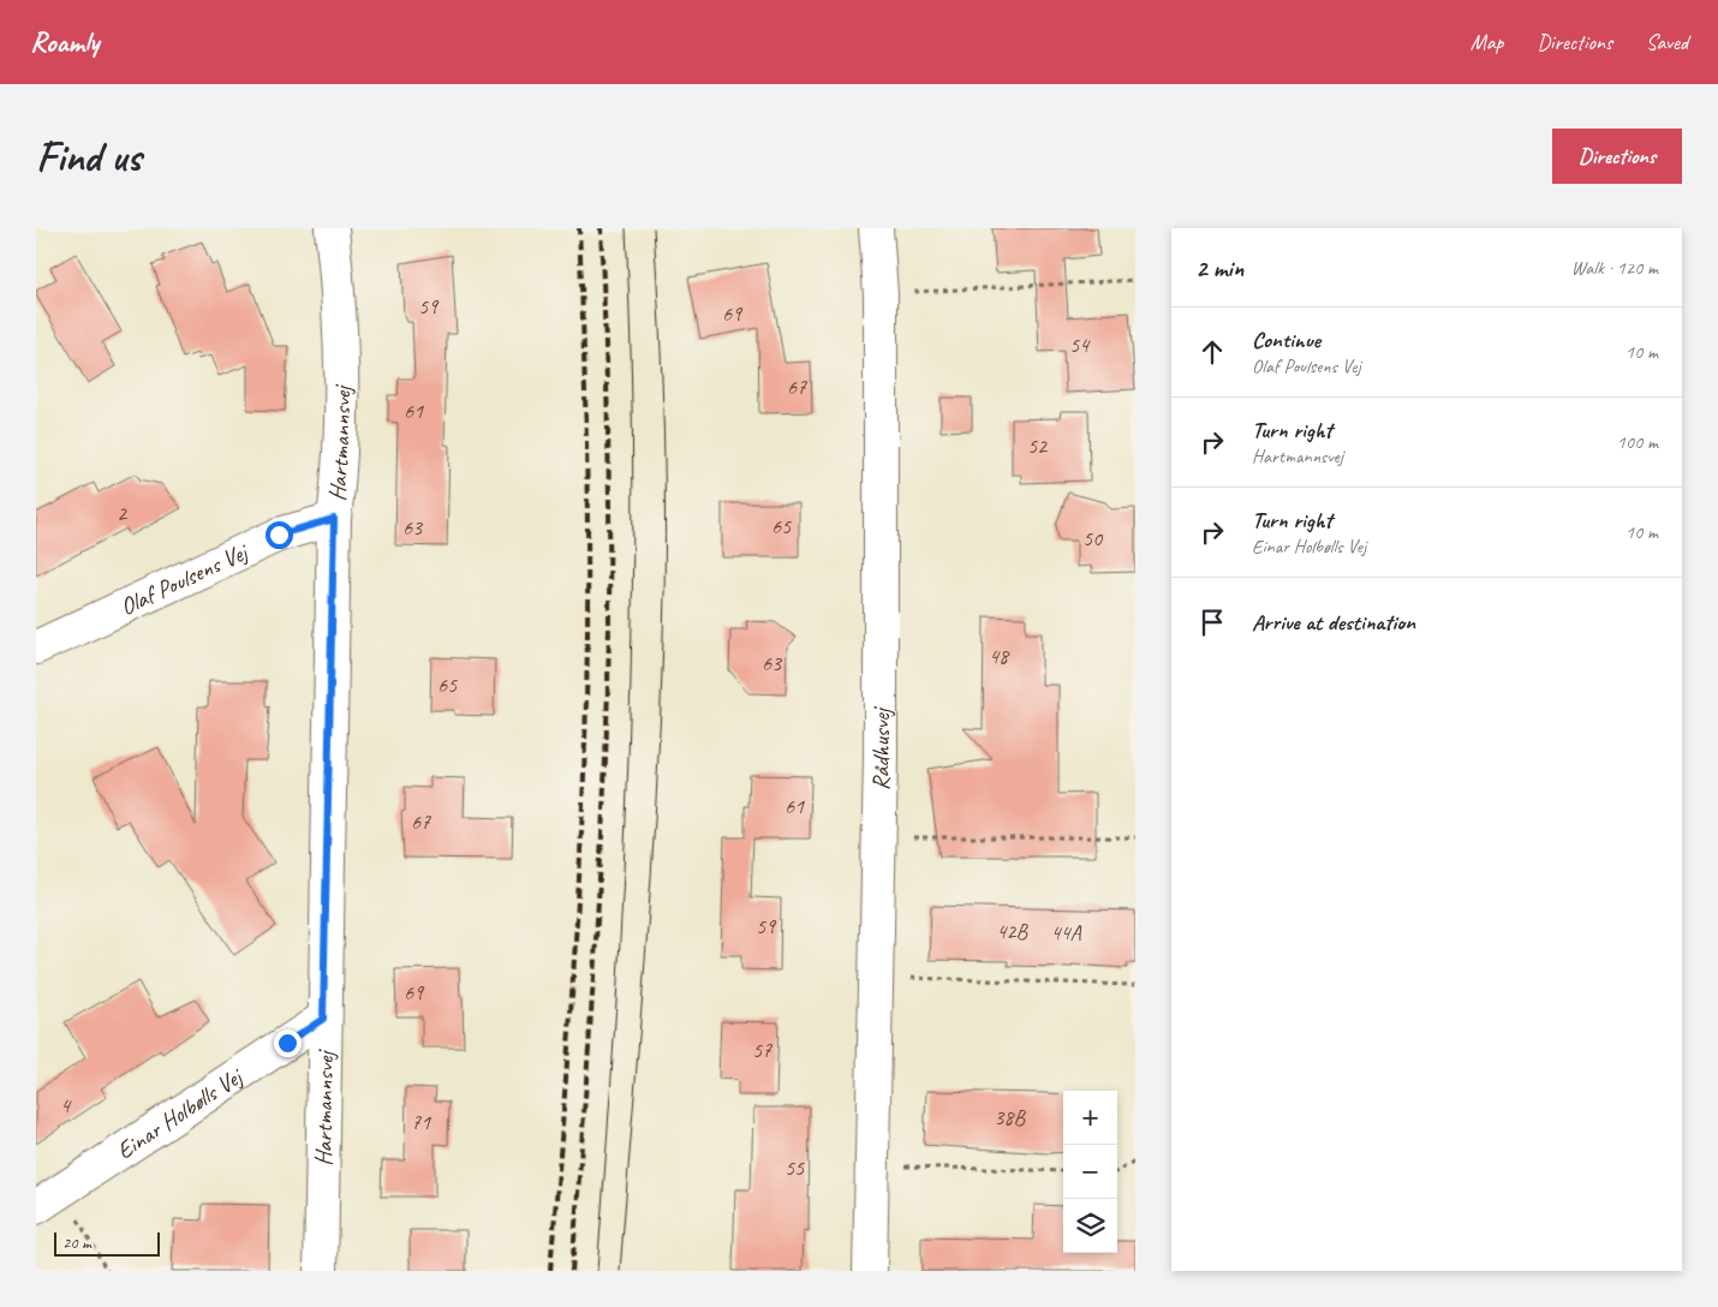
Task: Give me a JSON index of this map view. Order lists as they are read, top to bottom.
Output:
{
  "streets": {
    "street": [
      "Hartmannsvej",
      "Olaf Poulsens Vej",
      "Rådhusvej",
      "Einar Holbølls Vej"
    ]
  },
  "crossings": [
    ["Hartmannsvej", "Olaf Poulsens Vej"],
    ["Hartmannsvej", "Einar Holbølls Vej"]
  ],
  "house_numbers": [
    "59",
    "69",
    "54",
    "67",
    "61",
    "52",
    "2",
    "65",
    "63",
    "50",
    "48",
    "63",
    "65",
    "61",
    "67",
    "59",
    "42B",
    "44A",
    "69",
    "57",
    "4",
    "38B",
    "71",
    "55"
  ],
  "scale_bar": "20 m",
  "page": {
    "header": "Roamly",
    "nav": ["Map", "Directions", "Saved"],
    "buttons": "Directions",
    "title": "Find us",
    "heading": ["2 min", "Walk · 120 m"],
    "list": [
      ["Continue", "Olaf Poulsens Vej", "10 m"],
      ["Turn right", "Hartmannsvej", "100 m"],
      ["Turn right", "Einar Holbølls Vej", "10 m"],
      "Arrive at destination"
    ],
    "map_buttons": ["+", "−"],
    "scale": "20 m"
  }
}
